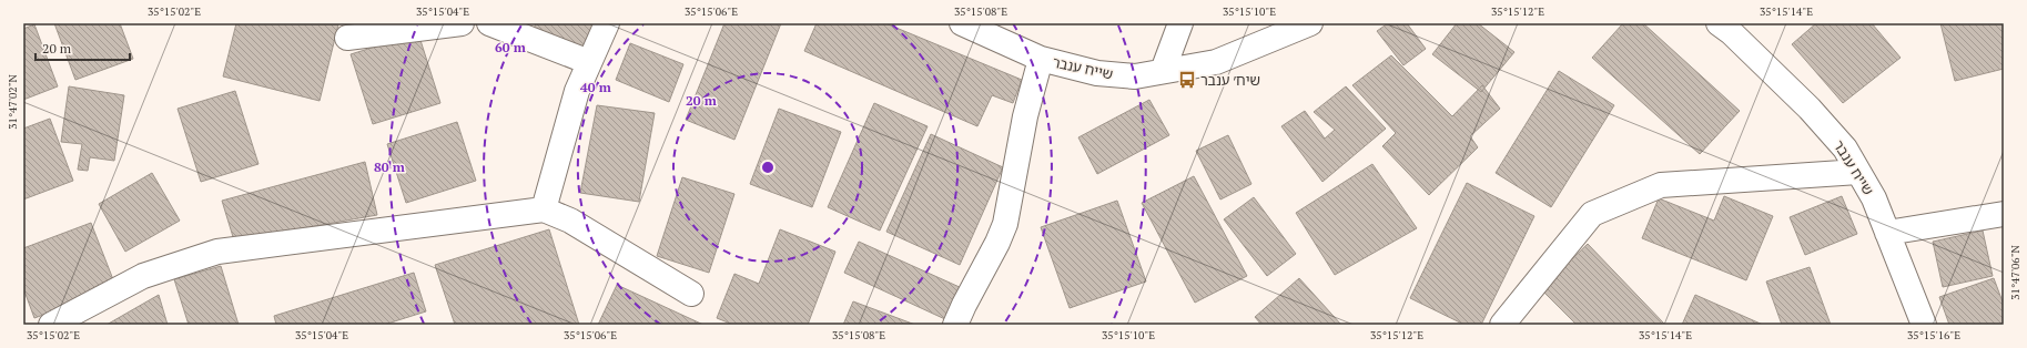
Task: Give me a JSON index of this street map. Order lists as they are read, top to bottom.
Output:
{
  "streets": {
    "street": ["שייח ענבר"]
  },
  "places": {
    "bus stop": ["שיח׳ ענבר"]
  },
  "scale_bar": "20 m",
  "coordinates": [
    "35°15'02\"E",
    "35°15'04\"E",
    "35°15'06\"E",
    "35°15'08\"E",
    "35°15'10\"E",
    "35°15'12\"E",
    "35°15'14\"E",
    "31°47'02\"N",
    "31°47'06\"N",
    "35°15'16\"E"
  ],
  "rings": [
    "60 m",
    "40 m",
    "20 m",
    "80 m"
  ]
}
